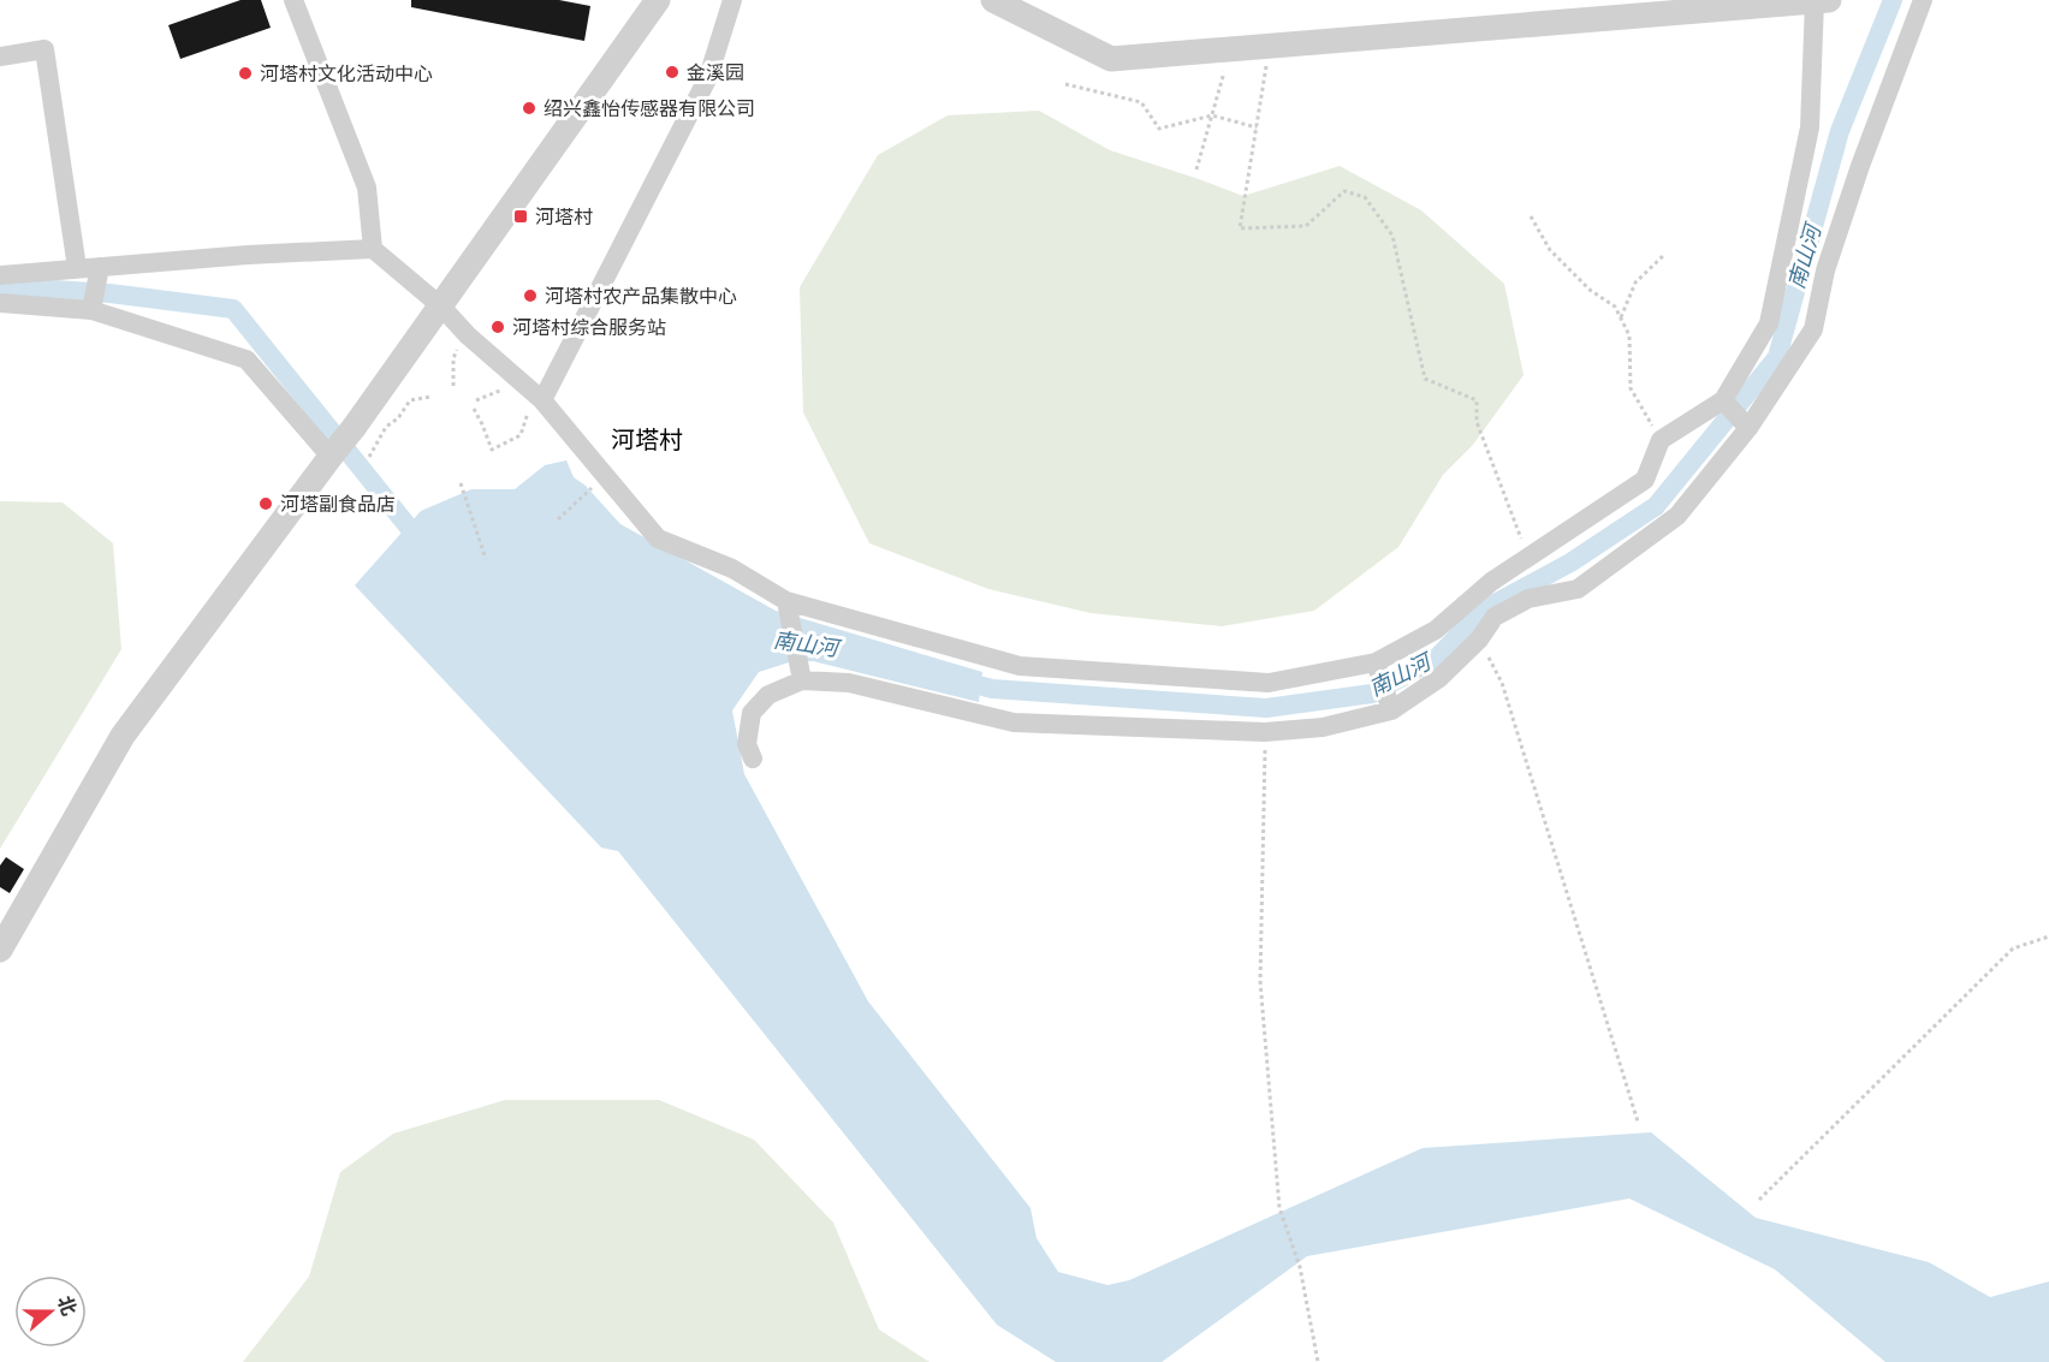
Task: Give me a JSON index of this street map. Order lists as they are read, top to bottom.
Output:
{
  "districts": ["河塔村"],
  "water": ["南山河"],
  "places": {
    "other": [
      "金溪园",
      "河塔村文化活动中心",
      "绍兴鑫怡传感器有限公司",
      "河塔村农产品集散中心",
      "河塔村综合服务站",
      "河塔副食品店"
    ],
    "transit": ["河塔村"]
  },
  "north": "right"
}
